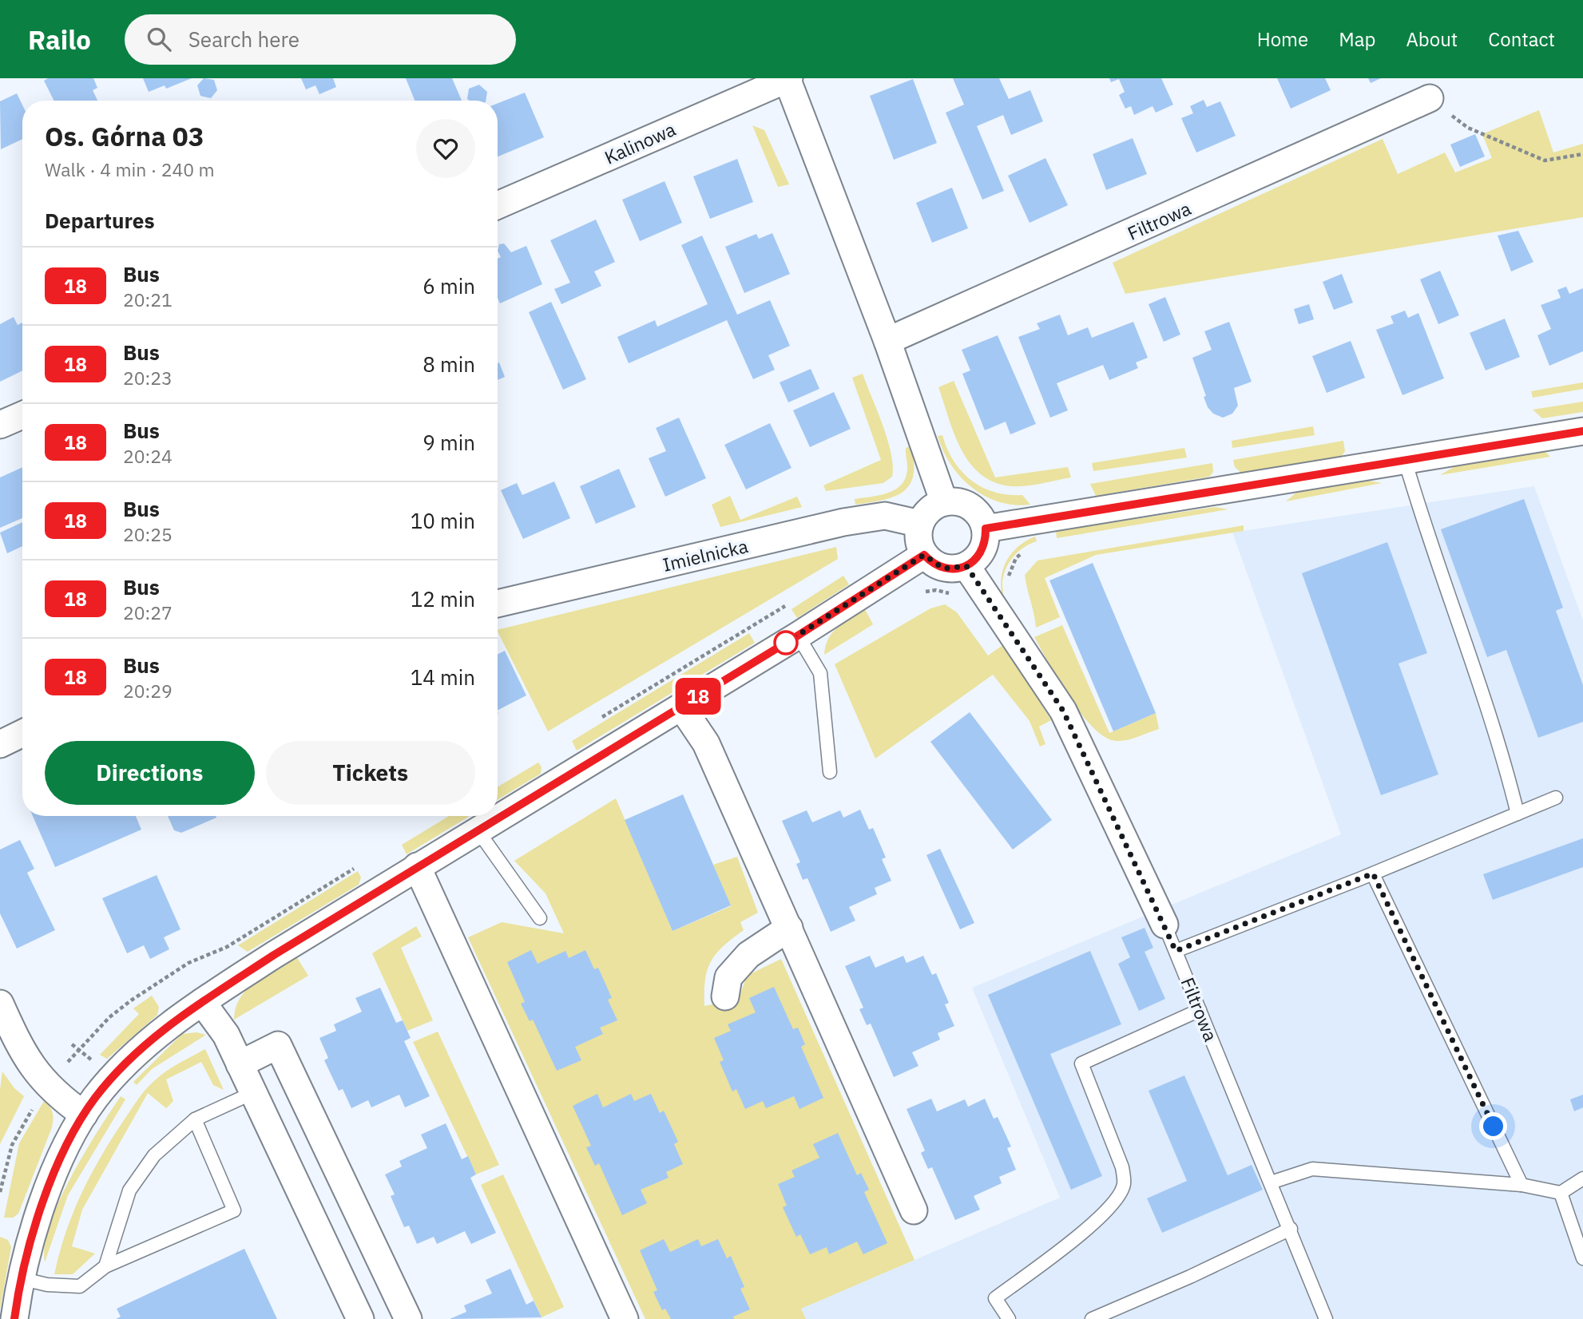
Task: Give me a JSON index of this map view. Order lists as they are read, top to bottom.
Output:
{
  "streets": {
    "street": ["Kalinowa", "Filtrowa", "Imielnicka"]
  },
  "crossings": [
    ["Filtrowa", "Imielnicka"]
  ],
  "lines": ["bus line 18"],
  "page": {
    "header": "Railo",
    "search": "Search here",
    "nav": [
      "Home",
      "Map",
      "About",
      "Contact"
    ],
    "on_map": "18",
    "heading": [
      ["Os. Górna 03", "Walk · 4 min · 240 m"],
      "Departures"
    ],
    "list": [
      {
        "mark": "18",
        "name": "Bus",
        "note": "20:21",
        "value": "6 min"
      },
      {
        "mark": "18",
        "name": "Bus",
        "note": "20:23",
        "value": "8 min"
      },
      {
        "mark": "18",
        "name": "Bus",
        "note": "20:24",
        "value": "9 min"
      },
      {
        "mark": "18",
        "name": "Bus",
        "note": "20:25",
        "value": "10 min"
      },
      {
        "mark": "18",
        "name": "Bus",
        "note": "20:27",
        "value": "12 min"
      },
      {
        "mark": "18",
        "name": "Bus",
        "note": "20:29",
        "value": "14 min"
      }
    ],
    "buttons": ["Directions", "Tickets"]
  }
}
